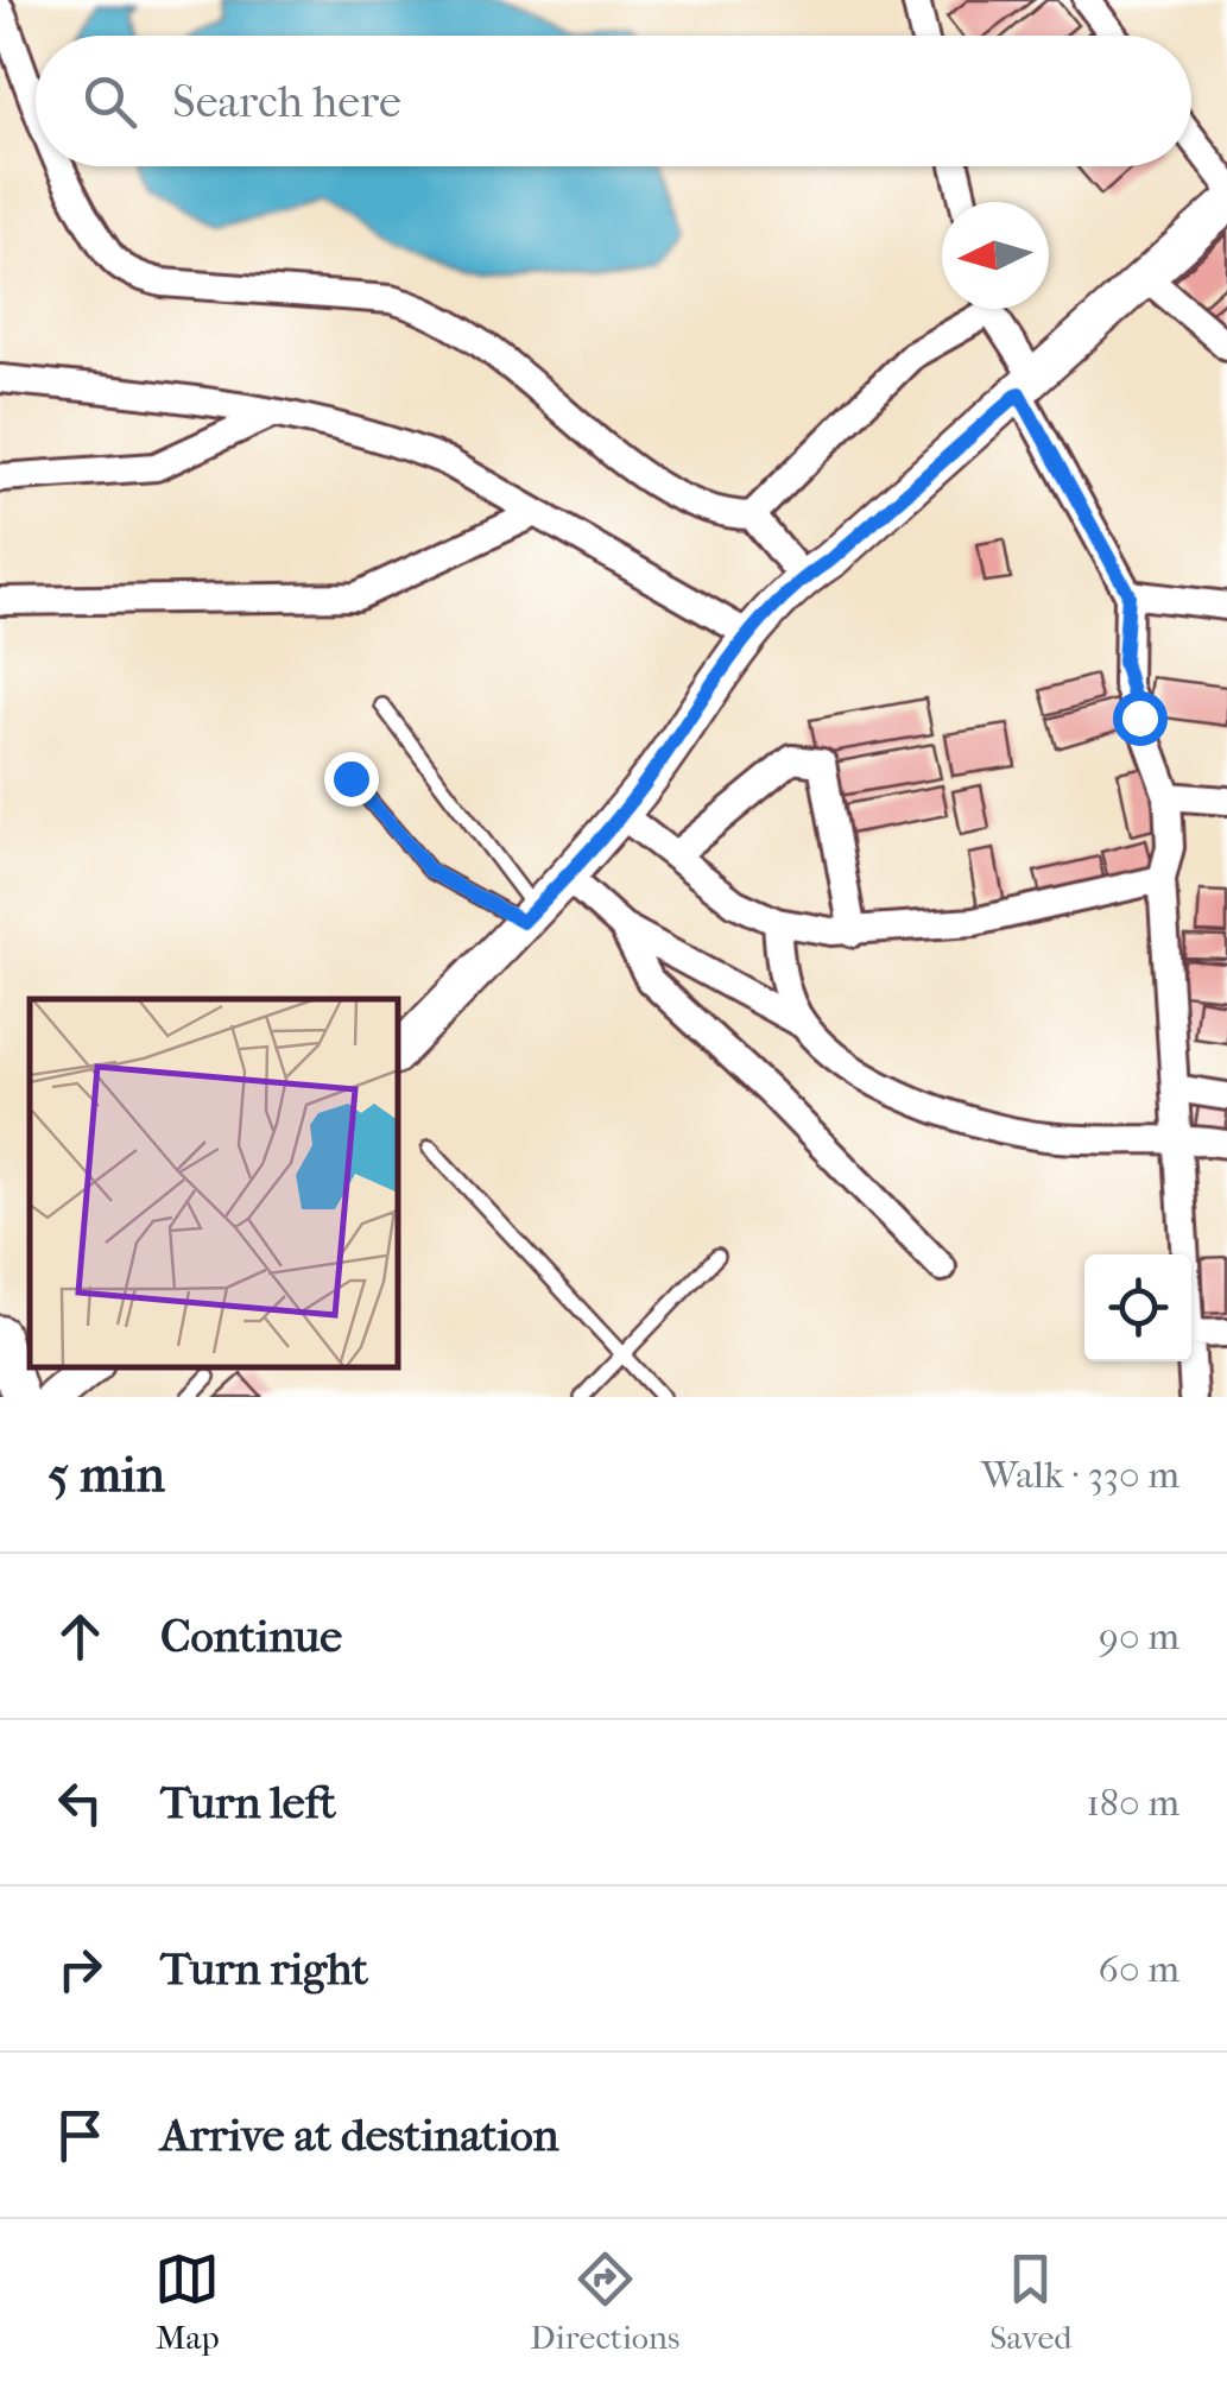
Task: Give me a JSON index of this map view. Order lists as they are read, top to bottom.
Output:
{
  "north": "left",
  "page": {
    "search": "Search here",
    "heading": ["5 min", "Walk · 330 m"],
    "list": [
      ["Continue", "90 m"],
      ["Turn left", "180 m"],
      ["Turn right", "60 m"],
      "Arrive at destination"
    ],
    "nav": ["Map", "Directions", "Saved"]
  }
}
